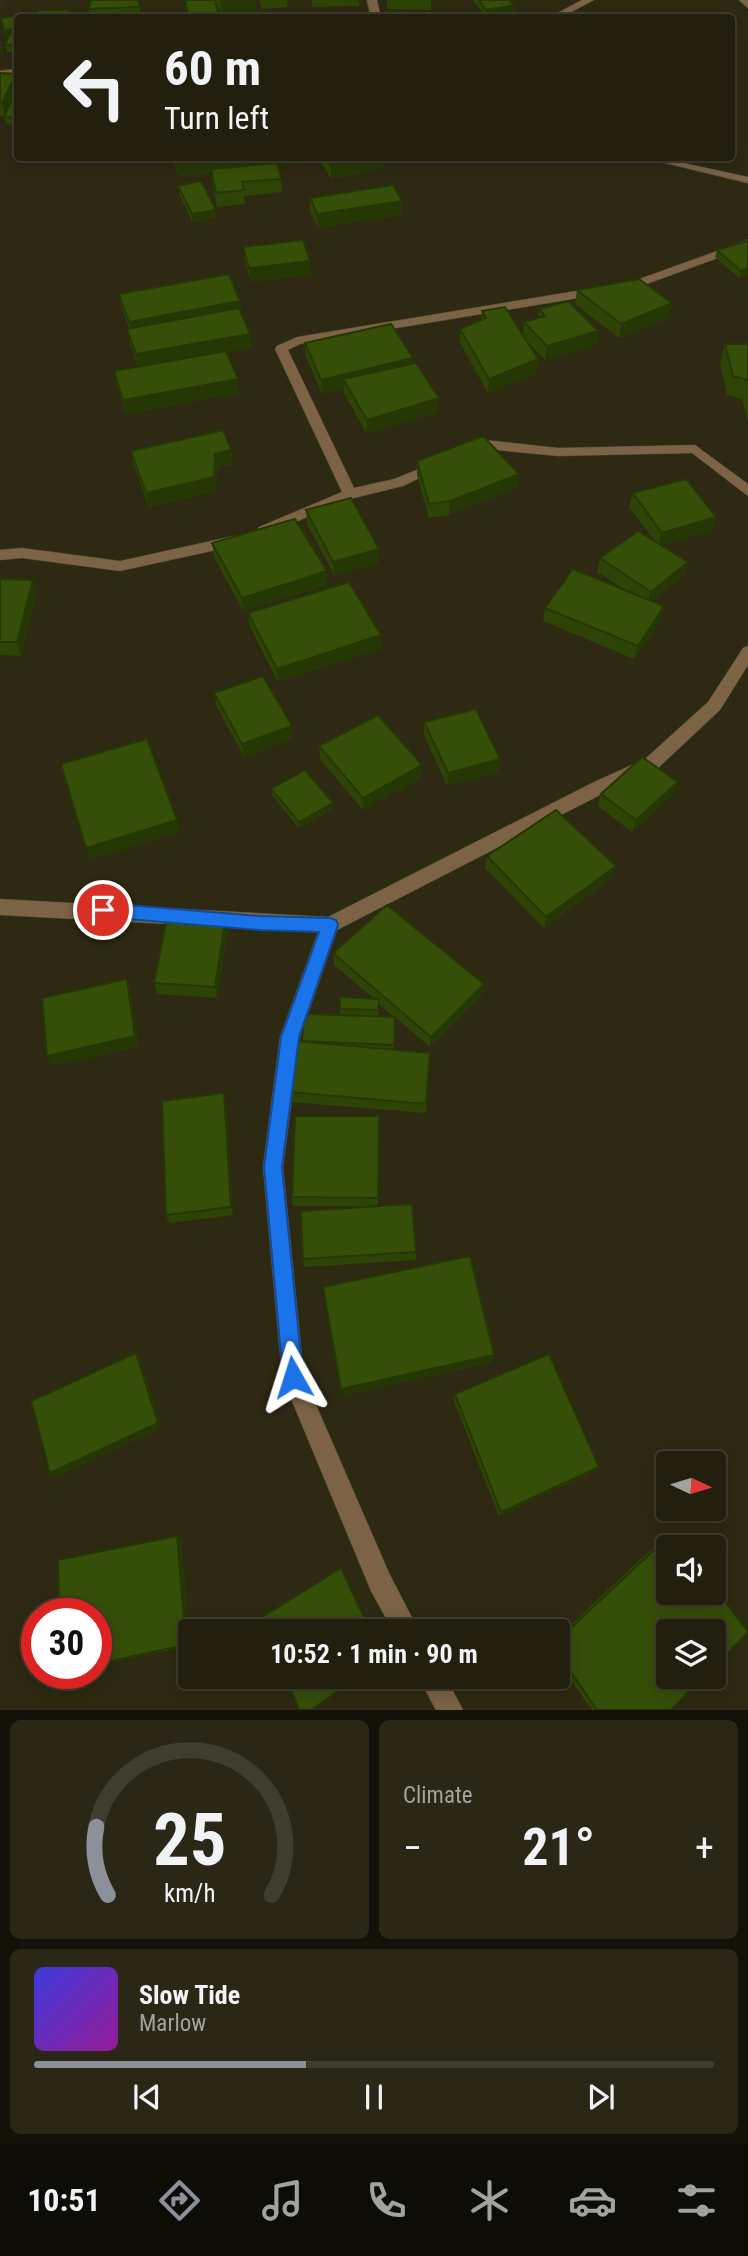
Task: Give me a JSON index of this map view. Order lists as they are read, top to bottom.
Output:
{
  "north": "right",
  "page": {
    "turn": ["60 m", "Turn left"],
    "limit": "30",
    "trip": "10:52 · 1 min · 90 m",
    "tile": "Climate",
    "heat": ["−", "21°", "+"],
    "song": ["Slow Tide", "Marlow"],
    "tabs": "10:51",
    "gauge": ["25", "km/h"]
  }
}
